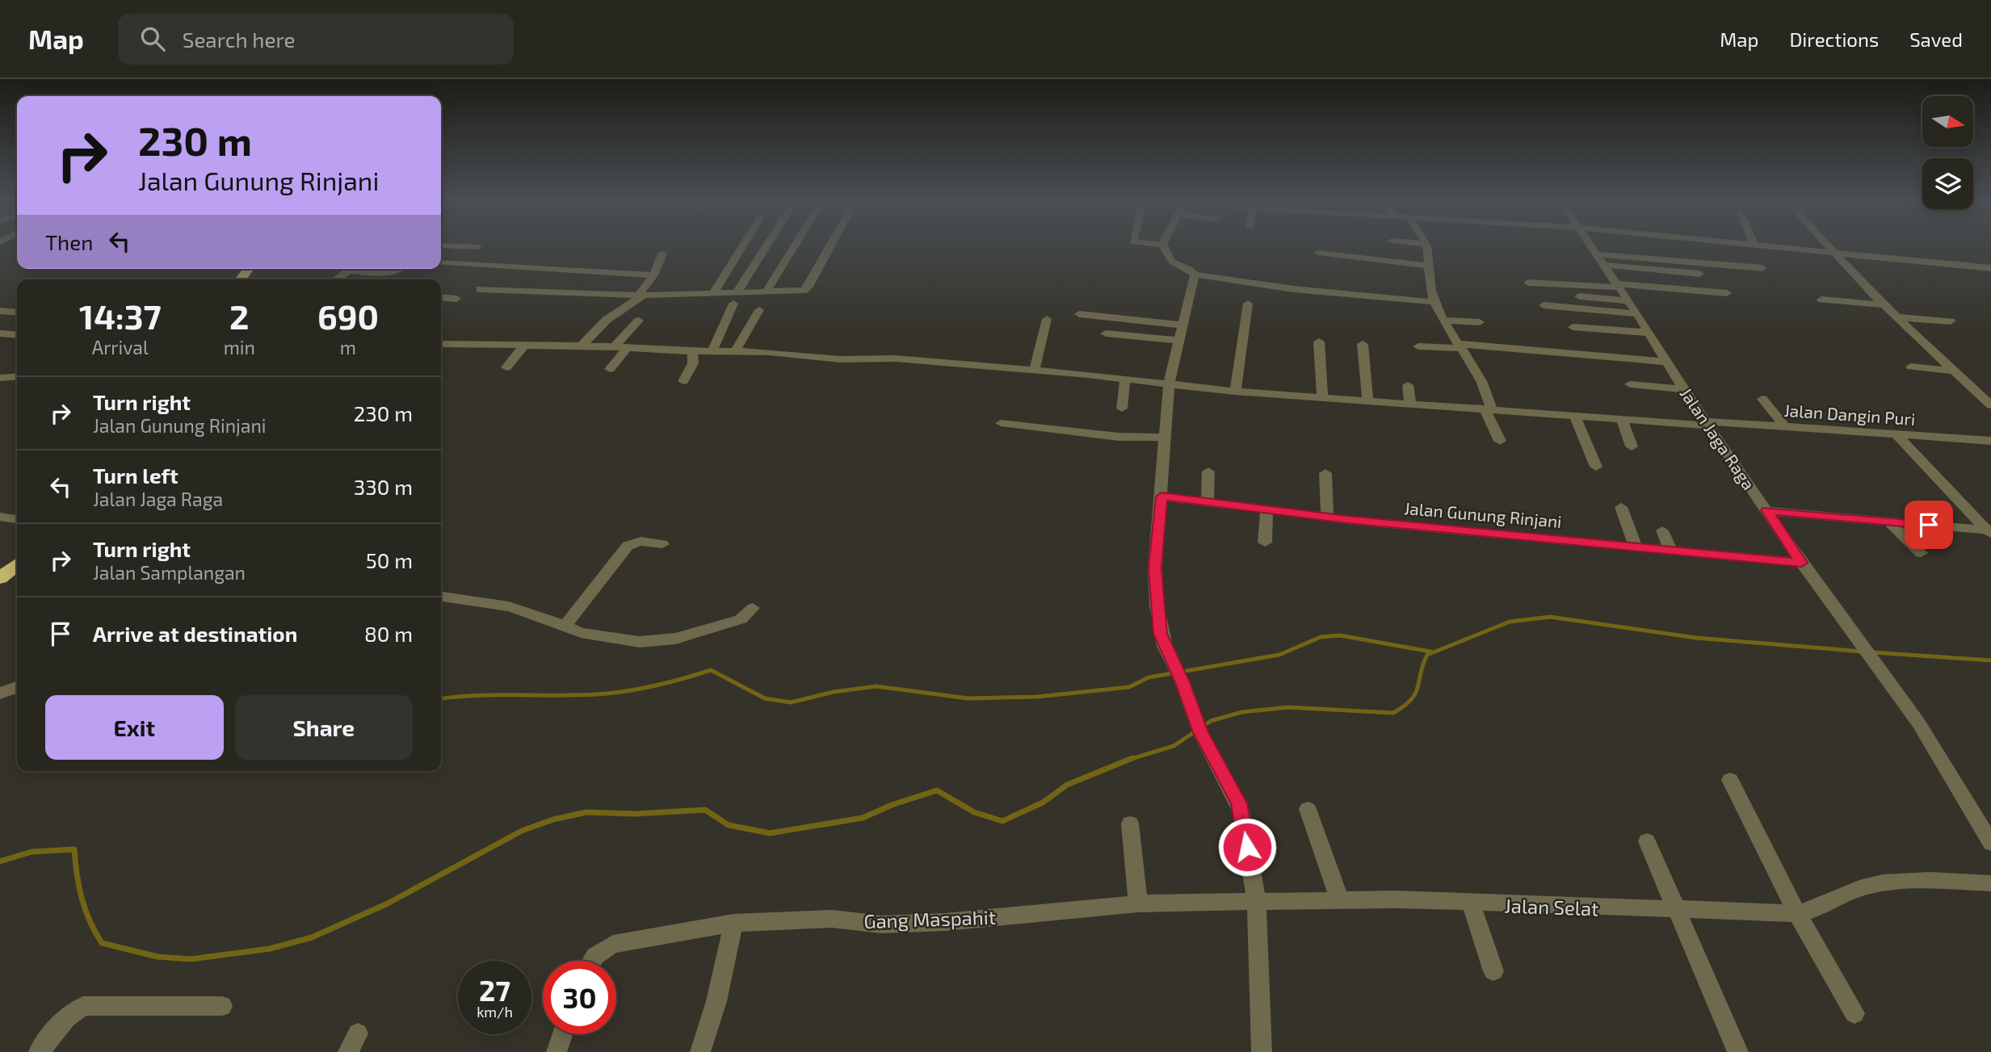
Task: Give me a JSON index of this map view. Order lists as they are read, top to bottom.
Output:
{
  "streets": {
    "street": [
      "Jalan Dangin Puri",
      "Jalan Jaga Raga",
      "Jalan Gunung Rinjani",
      "Jalan Selat",
      "Gang Maspahit"
    ]
  },
  "crossings": [
    ["Jalan Dangin Puri", "Jalan Jaga Raga"],
    ["Jalan Jaga Raga", "Jalan Gunung Rinjani"],
    ["Jalan Selat", "Gang Maspahit"]
  ],
  "north": "right",
  "page": {
    "header": "Map",
    "search": "Search here",
    "nav": ["Map", "Directions", "Saved"],
    "turn": ["230 m", "Jalan Gunung Rinjani"],
    "then": "Then",
    "eta": [
      "14:37",
      "Arrival",
      "2",
      "min",
      "690",
      "m"
    ],
    "list": [
      {
        "name": "Turn right",
        "note": "Jalan Gunung Rinjani",
        "value": "230 m"
      },
      {
        "name": "Turn left",
        "note": "Jalan Jaga Raga",
        "value": "330 m"
      },
      {
        "name": "Turn right",
        "note": "Jalan Samplangan",
        "value": "50 m"
      },
      {
        "name": "Arrive at destination",
        "value": "80 m"
      }
    ],
    "buttons": ["Exit", "Share"],
    "speed": "27 km/h",
    "limit": "30"
  }
}
